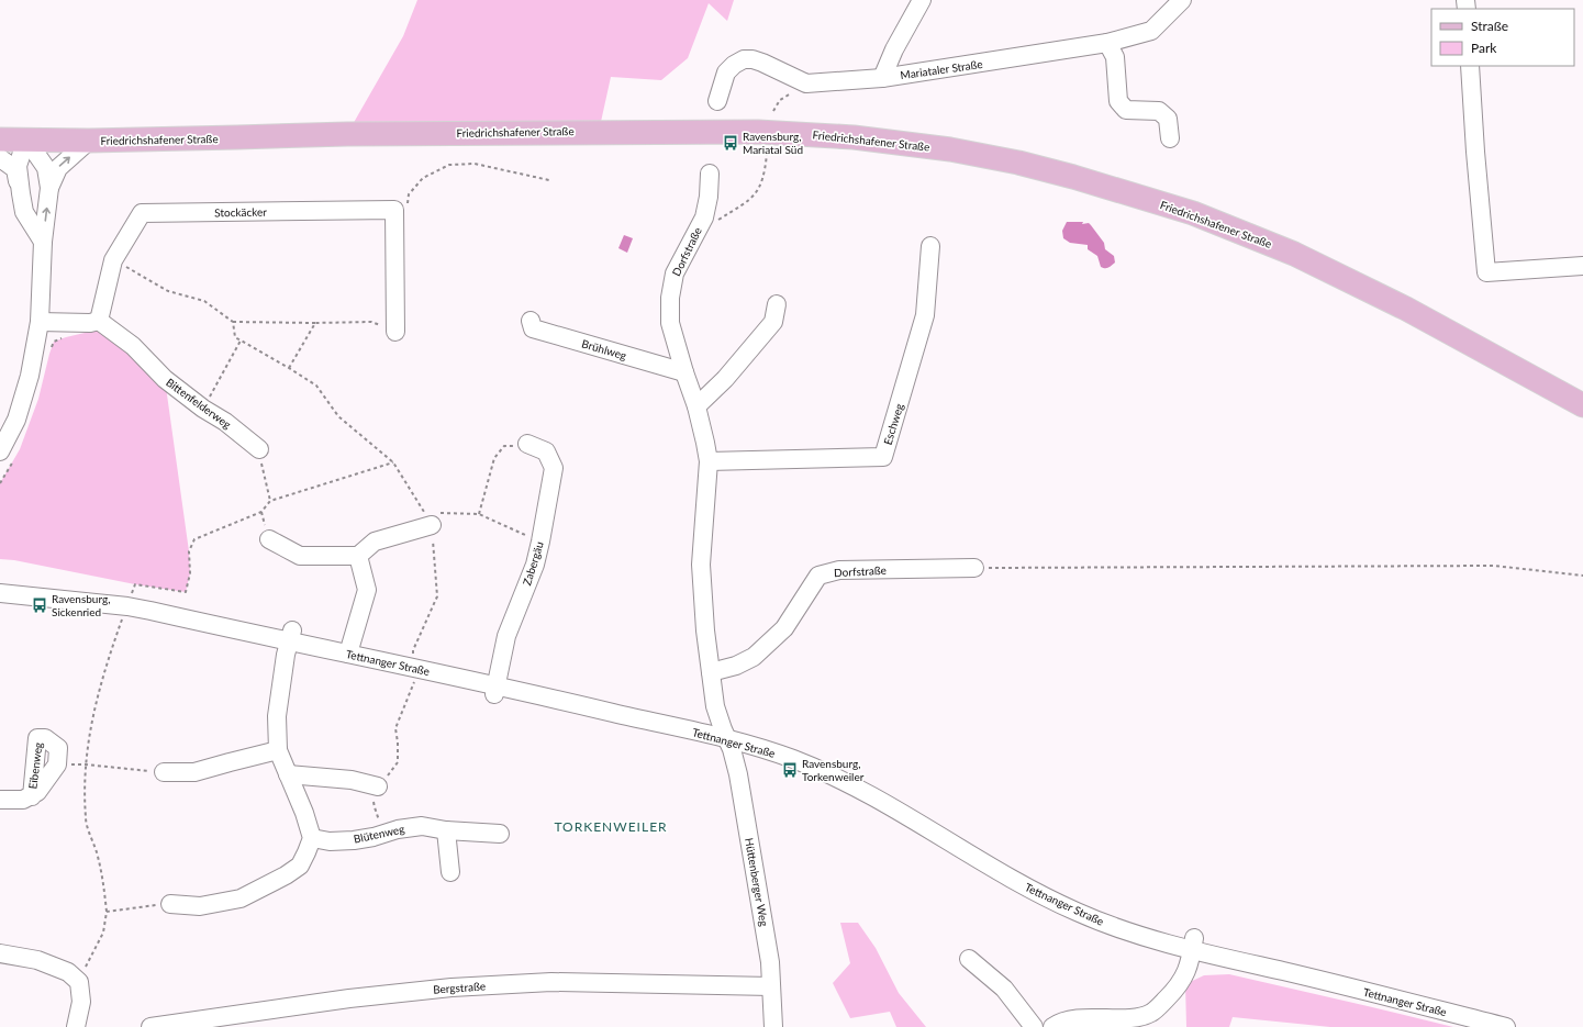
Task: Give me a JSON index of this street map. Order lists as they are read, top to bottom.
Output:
{
  "streets": {
    "main road": ["Friedrichshafener Straße"],
    "street": [
      "Mariataler Straße",
      "Stockäcker",
      "Dorfstraße",
      "Brühlweg",
      "Bittenfelderweg",
      "Eschweg",
      "Zabergäu",
      "Tettnanger Straße",
      "Eibenweg",
      "Blütenweg",
      "Hüttenberger Weg",
      "Bergstraße"
    ]
  },
  "crossings": [
    ["Stockäcker", "Bittenfelderweg"],
    ["Dorfstraße", "Brühlweg"],
    ["Dorfstraße", "Eschweg"],
    ["Dorfstraße", "Tettnanger Straße"],
    ["Dorfstraße", "Hüttenberger Weg"],
    ["Zabergäu", "Tettnanger Straße"],
    ["Tettnanger Straße", "Hüttenberger Weg"],
    ["Hüttenberger Weg", "Bergstraße"]
  ],
  "districts": ["TORKENWEILER"],
  "places": {
    "bus stop": ["Ravensburg, Mariatal Süd", "Ravensburg, Sickenried", "Ravensburg, Torkenweiler"]
  },
  "legend": ["Straße", "Park"]
}
